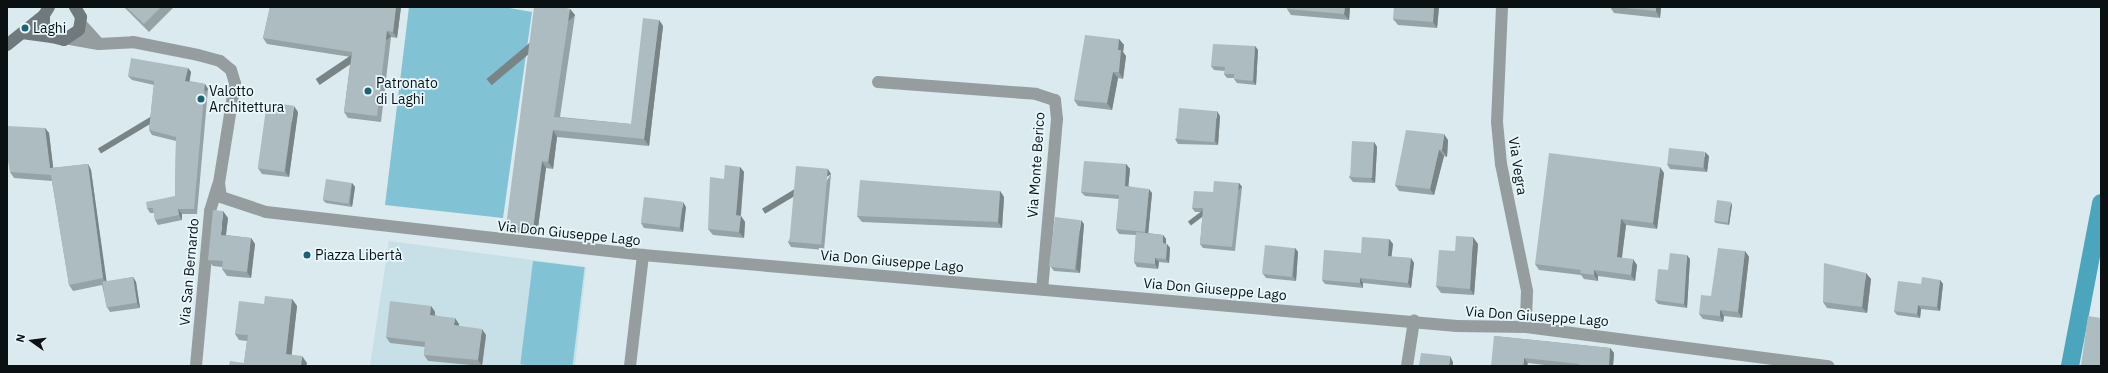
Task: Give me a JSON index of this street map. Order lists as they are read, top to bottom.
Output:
{
  "streets": {
    "street": [
      "Via Monte Berico",
      "Via Vegra",
      "Via Don Giuseppe Lago",
      "Via San Bernardo"
    ]
  },
  "crossings": [
    ["Via Monte Berico", "Via Don Giuseppe Lago"],
    ["Via Vegra", "Via Don Giuseppe Lago"],
    ["Via Don Giuseppe Lago", "Via San Bernardo"]
  ],
  "places": [
    "Laghi",
    "Patronato di Laghi",
    "Valotto Architettura",
    "Piazza Libertà"
  ],
  "north": "left"
}
